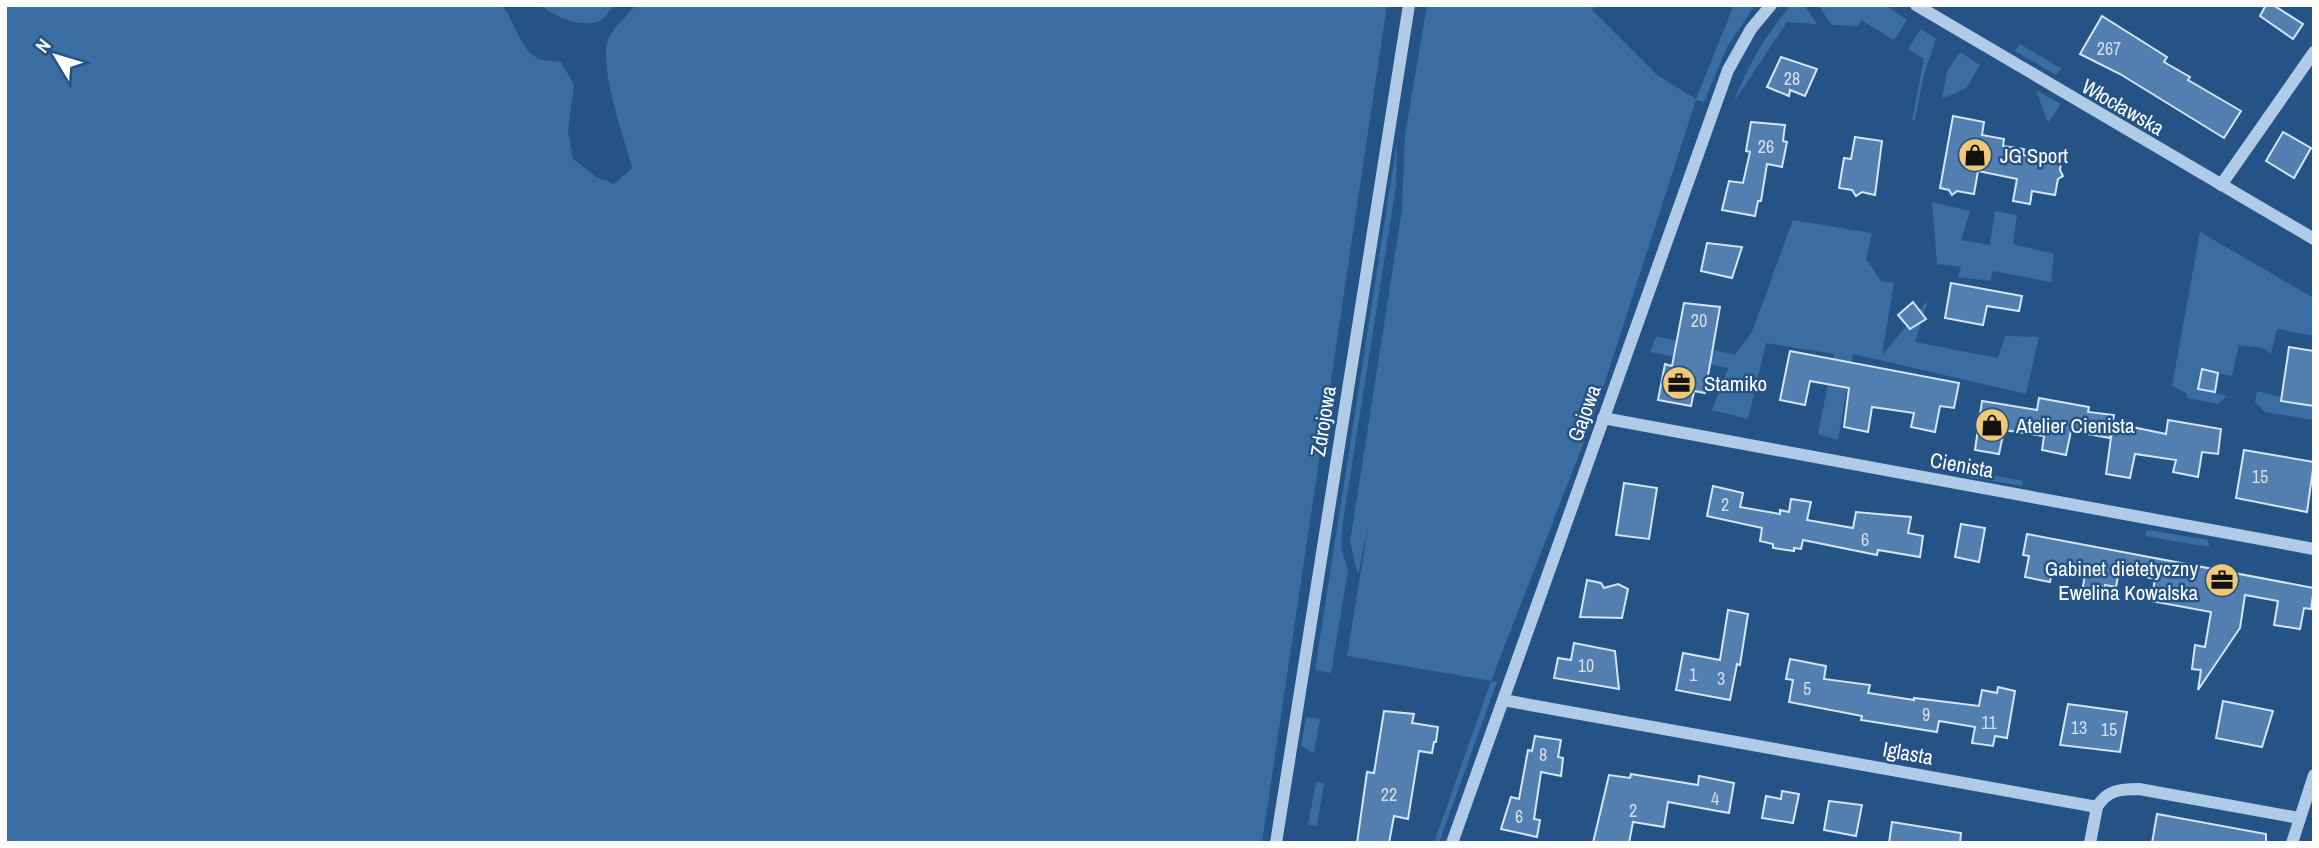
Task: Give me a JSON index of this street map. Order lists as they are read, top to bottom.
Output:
{
  "streets": {
    "street": [
      "Włocławska",
      "Gajowa",
      "Zdrojowa",
      "Cienista",
      "Iglasta"
    ]
  },
  "crossings": [
    ["Gajowa", "Cienista"],
    ["Gajowa", "Iglasta"]
  ],
  "places": {
    "shop": ["JG Sport", "Atelier Cienista"],
    "office": ["Stamiko", "Gabinet dietetyczny Ewelina Kowalska"]
  },
  "house_numbers": [
    "267",
    "28",
    "26",
    "20",
    "15",
    "2",
    "6",
    "10",
    "1",
    "3",
    "5",
    "9",
    "11",
    "13",
    "15",
    "8",
    "22",
    "4",
    "2",
    "6"
  ],
  "north": "top left"
}
